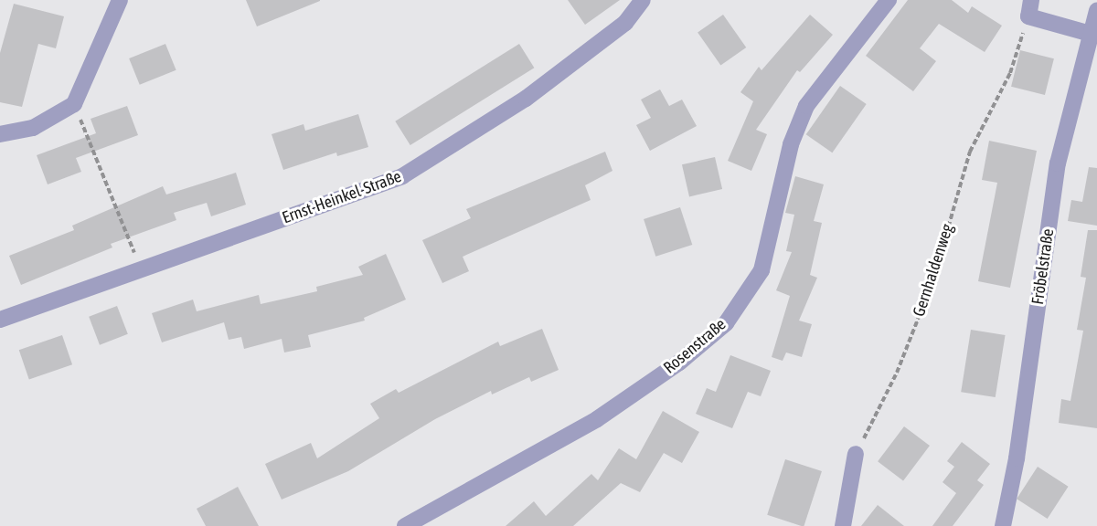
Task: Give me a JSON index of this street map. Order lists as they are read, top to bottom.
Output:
{
  "streets": {
    "street": ["Ernst-Heinkel-Straße", "Fröbelstraße", "Rosenstraße"],
    "path": ["Gernhaldenweg"]
  }
}
